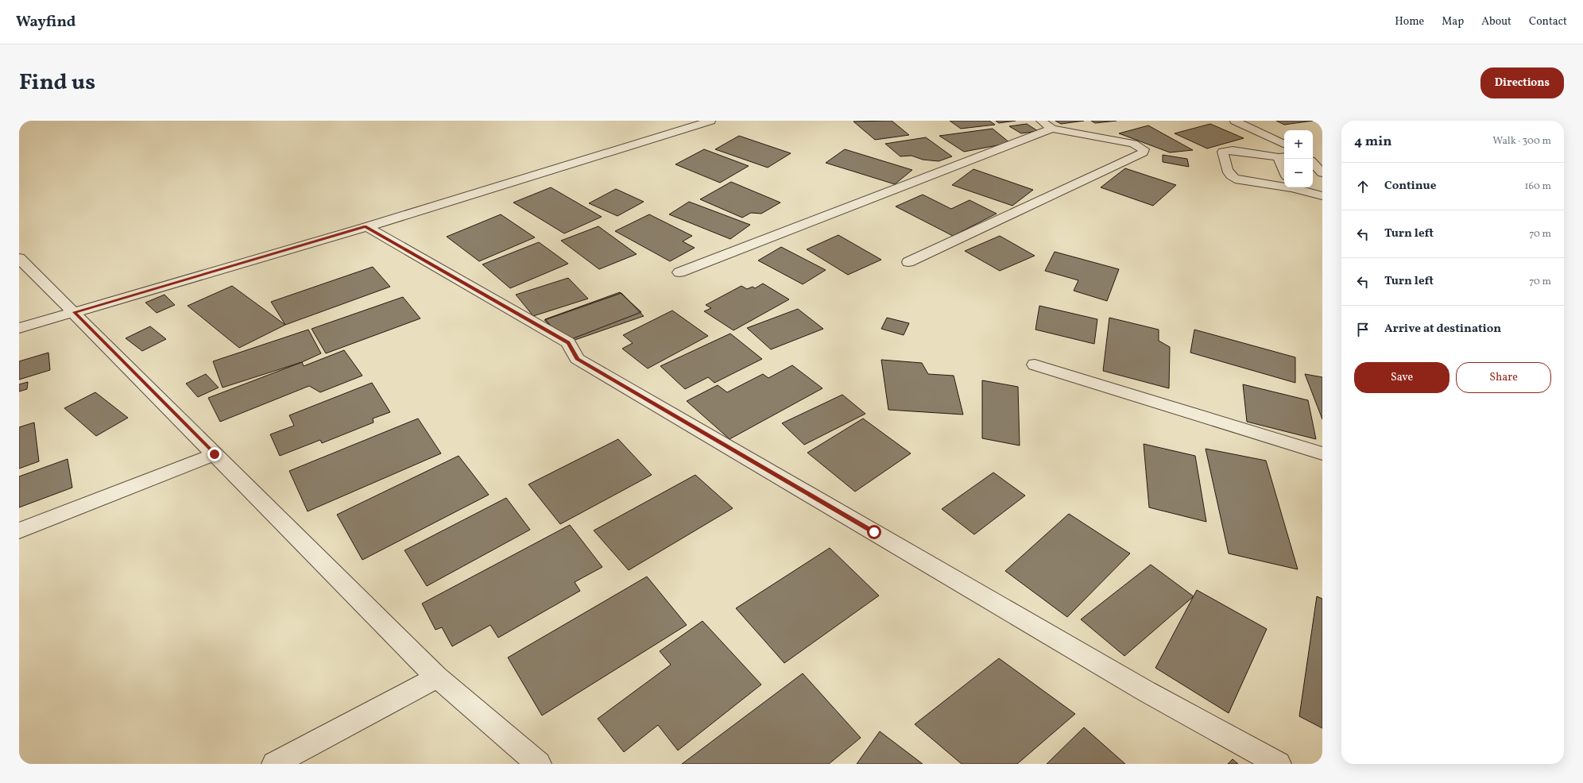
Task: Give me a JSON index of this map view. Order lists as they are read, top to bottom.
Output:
{
  "page": {
    "header": "Wayfind",
    "nav": [
      "Home",
      "Map",
      "About",
      "Contact"
    ],
    "title": "Find us",
    "buttons": [
      "Directions",
      ["Save", "Share"]
    ],
    "heading": ["4 min", "Walk · 300 m"],
    "map_buttons": ["+", "−"],
    "list": [
      ["Continue", "160 m"],
      ["Turn left", "70 m"],
      ["Turn left", "70 m"],
      "Arrive at destination"
    ]
  }
}
